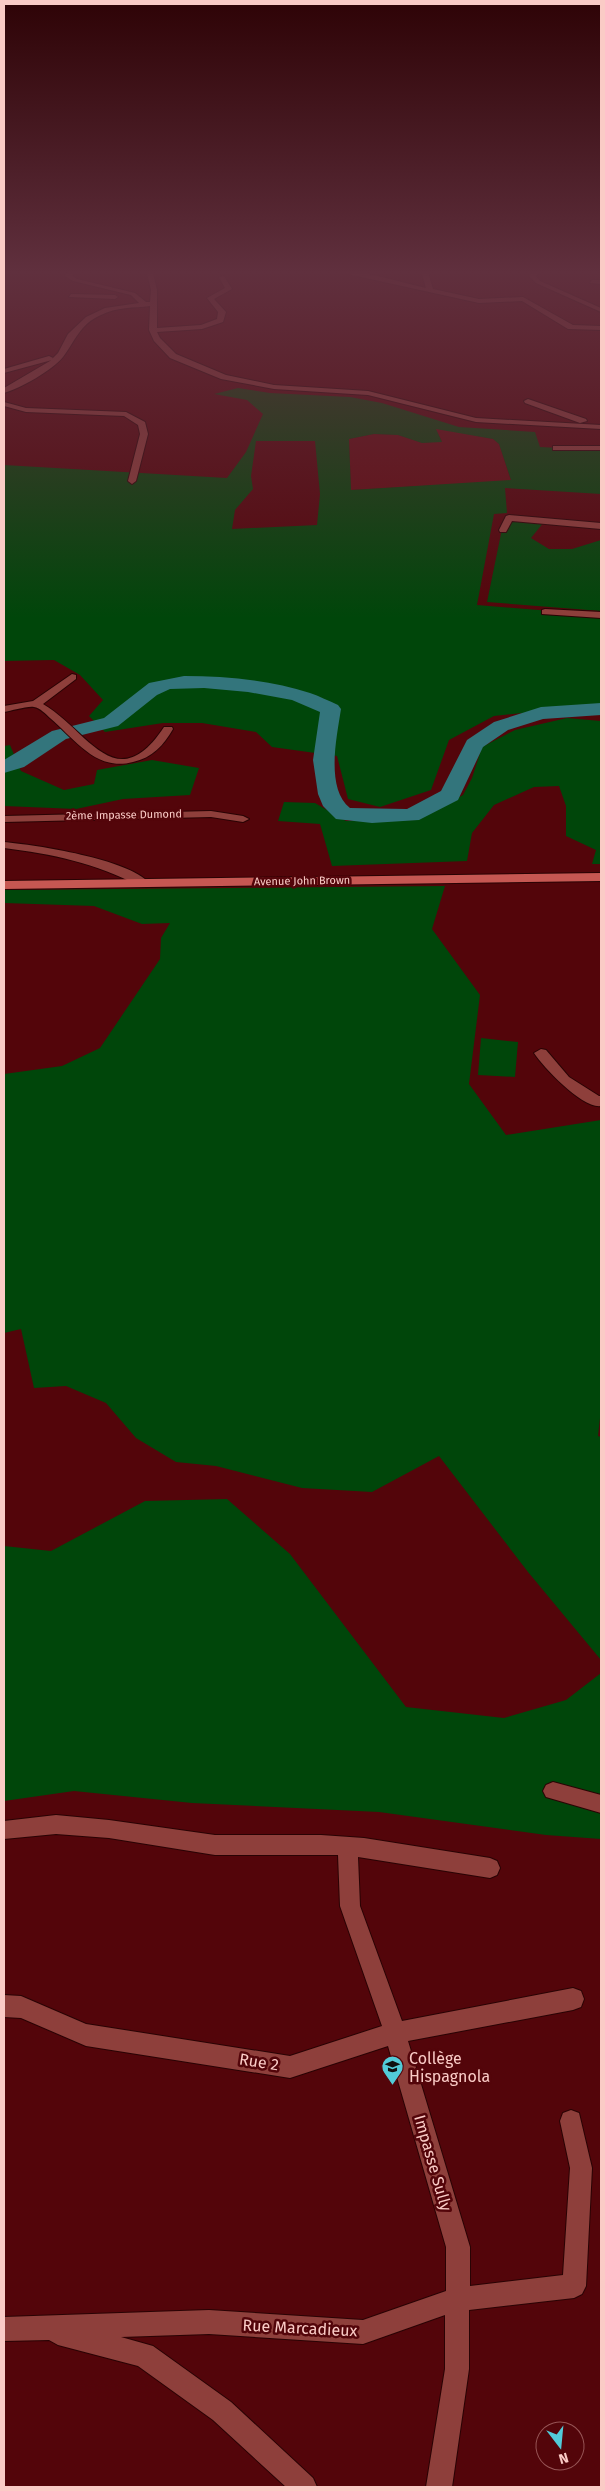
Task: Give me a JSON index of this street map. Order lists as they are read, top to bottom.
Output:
{
  "streets": {
    "main road": ["Avenue John Brown"],
    "street": [
      "2ème Impasse Dumond",
      "Rue 2",
      "Impasse Sully",
      "Rue Marcadieux"
    ]
  },
  "crossings": [
    ["Rue 2", "Impasse Sully"],
    ["Impasse Sully", "Rue Marcadieux"]
  ],
  "places": {
    "school or university": ["Collège Hispagnola"]
  },
  "north": "bottom"
}
